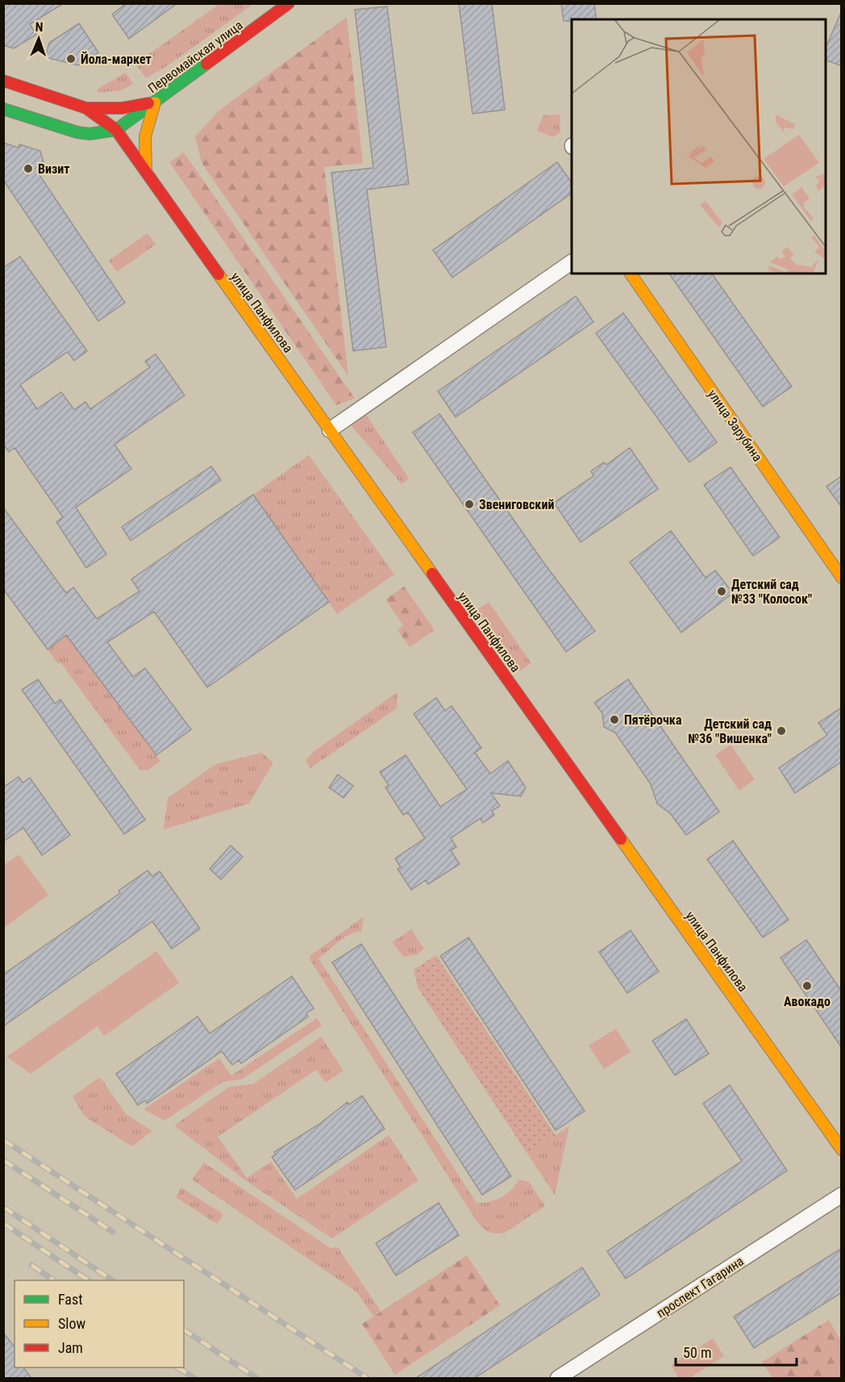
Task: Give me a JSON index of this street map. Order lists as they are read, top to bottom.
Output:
{
  "streets": {
    "main road": ["Первомайская улица", "улица Панфилова", "улица Зарубина"],
    "street": ["проспект Гагарина"]
  },
  "crossings": [
    ["Первомайская улица", "улица Панфилова"]
  ],
  "places": [
    "Йола-маркет",
    "Визит",
    "Звениговский",
    "Детский сад №33 \"Колосок\"",
    "Пятёрочка",
    "Детский сад №36 \"Вишенка\"",
    "Авокадо"
  ],
  "legend": ["Fast", "Slow", "Jam"],
  "scale_bar": "50 m",
  "north": "top"
}
